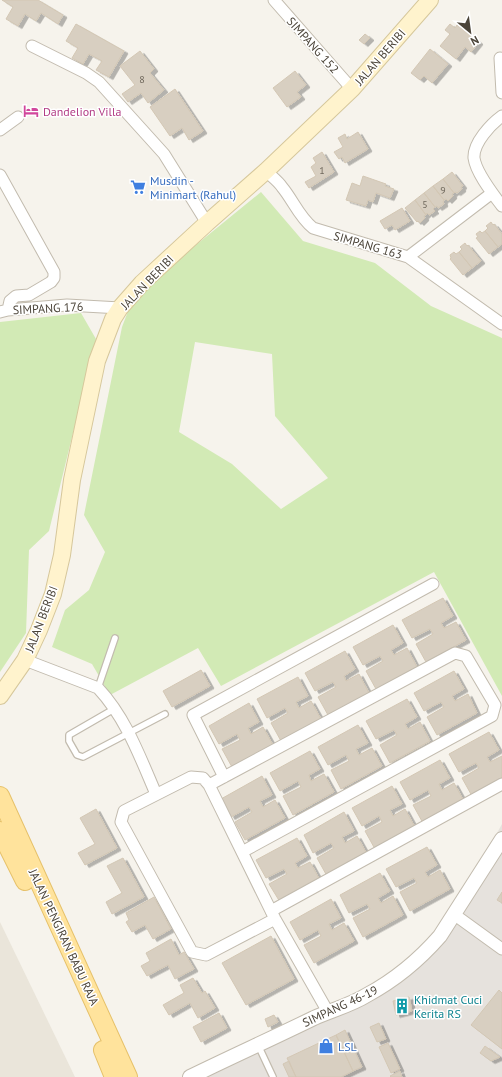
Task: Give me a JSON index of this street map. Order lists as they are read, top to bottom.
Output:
{
  "streets": {
    "main road": ["JALAN BERIBI", "JALAN PENGIRAN BABU RAJA"],
    "street": [
      "SIMPANG 152",
      "SIMPANG 163",
      "SIMPANG 176",
      "SIMPANG 46-19"
    ]
  },
  "crossings": [
    ["SIMPANG 152", "JALAN BERIBI"],
    ["JALAN BERIBI", "SIMPANG 163"],
    ["JALAN BERIBI", "SIMPANG 176"]
  ],
  "places": {
    "hotel": ["Dandelion Villa"],
    "supermarket": ["Musdin - Minimart (Rahul)"],
    "building": ["Khidmat Cuci Kerita RS"],
    "shop": ["LSL"]
  },
  "house_numbers": [
    "8",
    "1",
    "9",
    "5"
  ],
  "north": "bottom right"
}
